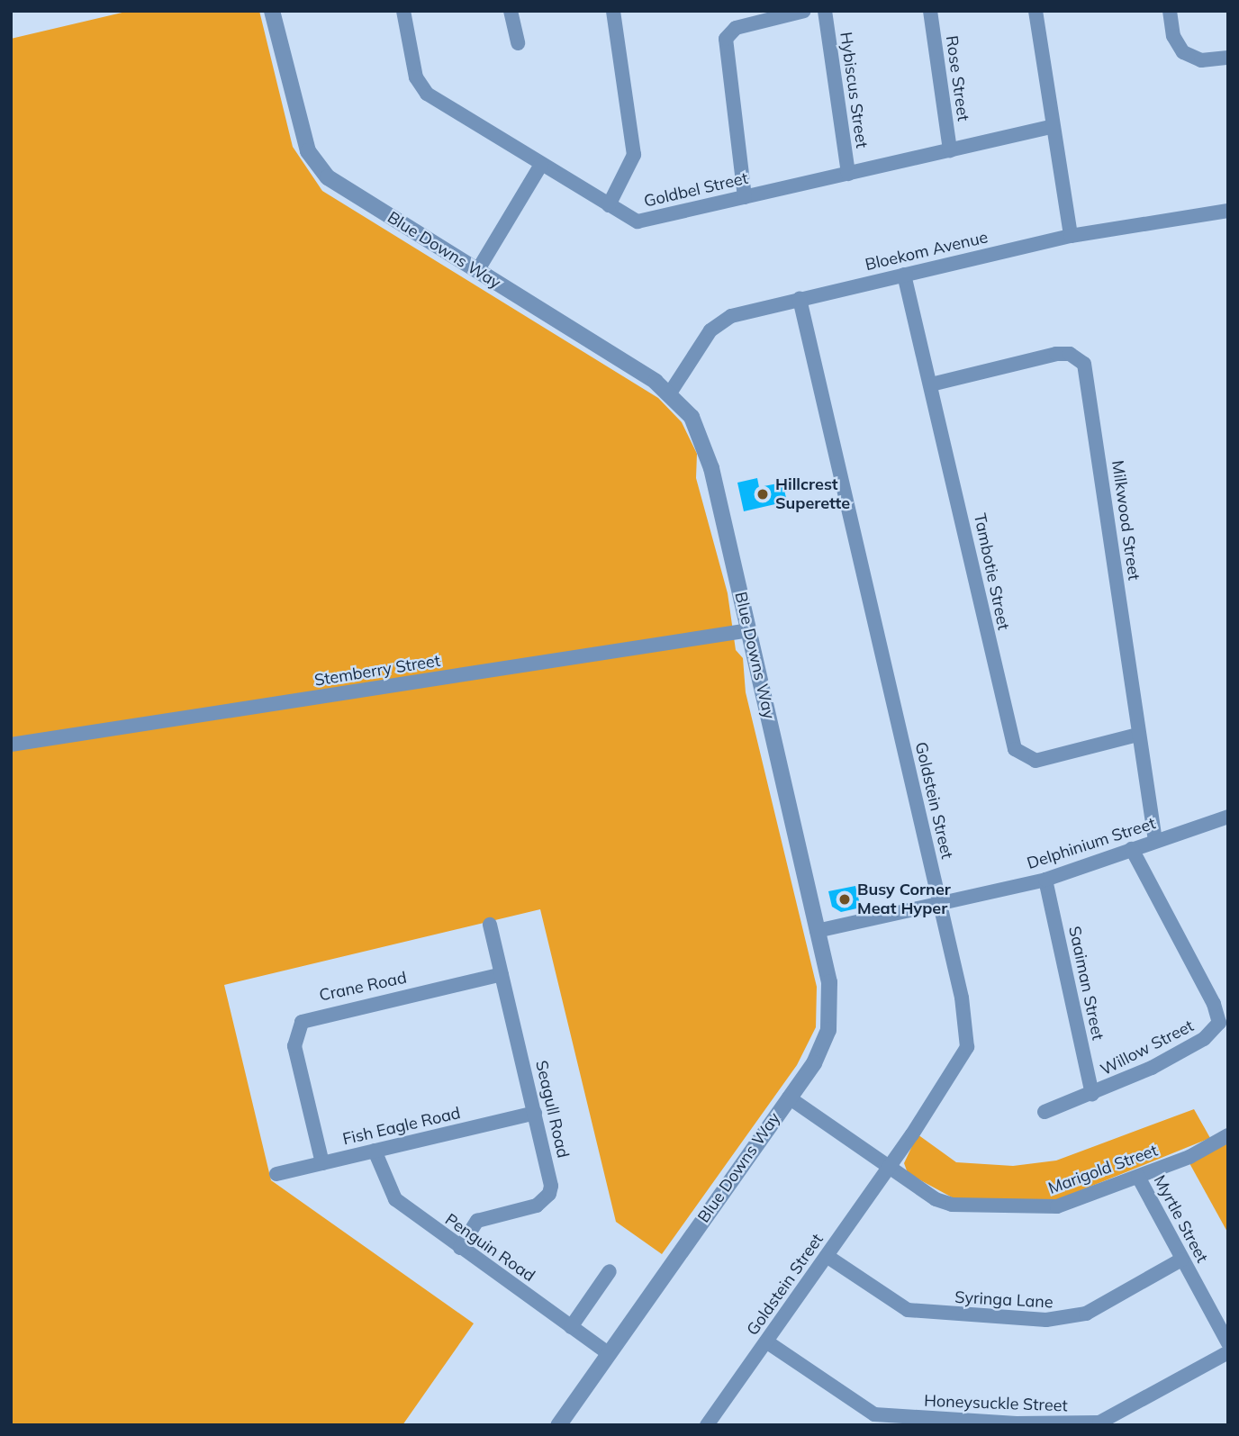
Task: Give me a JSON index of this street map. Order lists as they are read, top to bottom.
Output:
{
  "streets": {
    "street": [
      "Rose Street",
      "Hybiscus Street",
      "Goldbel Street",
      "Blue Downs Way",
      "Bloekom Avenue",
      "Milkwood Street",
      "Tambotie Street",
      "Stemberry Street",
      "Goldstein Street",
      "Delphinium Street",
      "Saaiman Street",
      "Crane Road",
      "Willow Street",
      "Seagull Road",
      "Fish Eagle Road",
      "Marigold Street",
      "Myrtle Street",
      "Penguin Road",
      "Syringa Lane",
      "Honeysuckle Street"
    ]
  },
  "crossings": [
    ["Rose Street", "Goldbel Street"],
    ["Hybiscus Street", "Goldbel Street"],
    ["Blue Downs Way", "Bloekom Avenue"],
    ["Blue Downs Way", "Stemberry Street"],
    ["Blue Downs Way", "Delphinium Street"],
    ["Blue Downs Way", "Marigold Street"],
    ["Blue Downs Way", "Penguin Road"],
    ["Bloekom Avenue", "Tambotie Street"],
    ["Bloekom Avenue", "Goldstein Street"],
    ["Milkwood Street", "Tambotie Street"],
    ["Milkwood Street", "Delphinium Street"],
    ["Goldstein Street", "Delphinium Street"],
    ["Goldstein Street", "Marigold Street"],
    ["Goldstein Street", "Syringa Lane"],
    ["Goldstein Street", "Honeysuckle Street"],
    ["Delphinium Street", "Saaiman Street"],
    ["Delphinium Street", "Willow Street"],
    ["Saaiman Street", "Willow Street"],
    ["Crane Road", "Seagull Road"],
    ["Crane Road", "Fish Eagle Road"],
    ["Seagull Road", "Fish Eagle Road"],
    ["Seagull Road", "Penguin Road"],
    ["Fish Eagle Road", "Penguin Road"],
    ["Marigold Street", "Myrtle Street"],
    ["Myrtle Street", "Syringa Lane"]
  ],
  "places": ["Hillcrest Superette", "Busy Corner Meat Hyper"]
}
